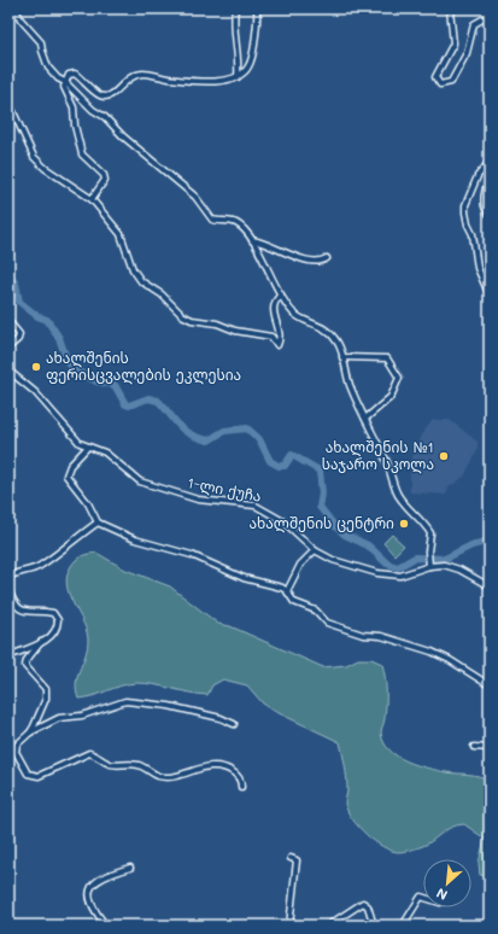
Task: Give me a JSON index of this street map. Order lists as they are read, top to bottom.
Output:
{
  "streets": {
    "street": ["1-ლი ქუჩა"]
  },
  "places": ["ახალშენის ფერისცვალების ეკლესია", "ახალშენის №1 საჯარო სკოლა", "ახალშენის ცენტრი"],
  "north": "bottom left"
}
